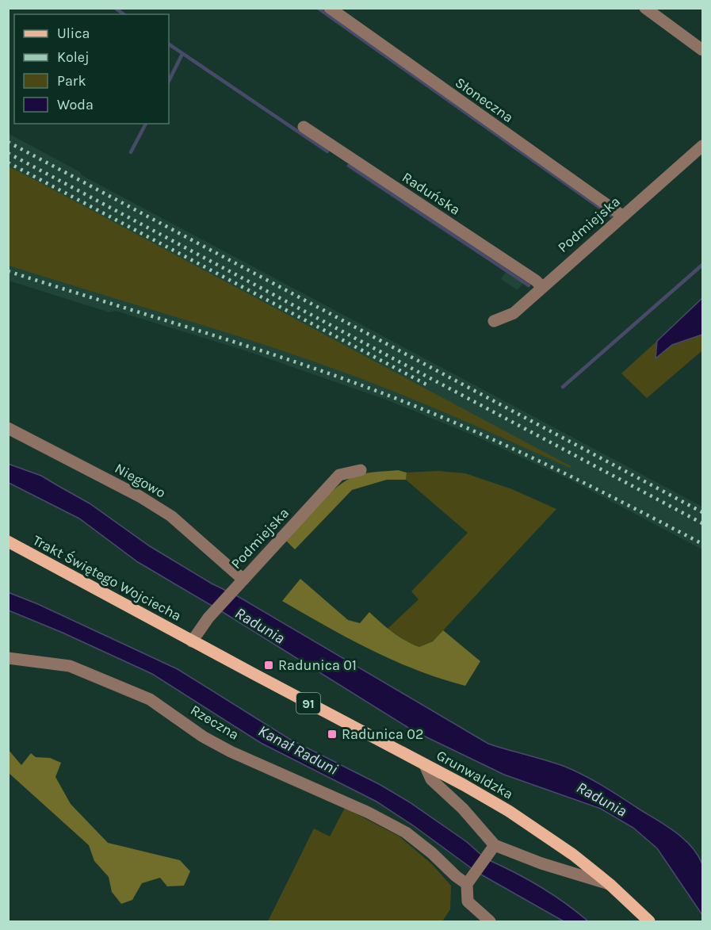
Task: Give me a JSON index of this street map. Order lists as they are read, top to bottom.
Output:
{
  "streets": {
    "main road": ["Trakt Świętego Wojciecha", "91", "Grunwaldzka"],
    "street": [
      "Słoneczna",
      "Raduńska",
      "Podmiejska",
      "Niegowo",
      "Rzeczna"
    ]
  },
  "crossings": [
    ["Słoneczna", "Podmiejska"],
    ["Raduńska", "Podmiejska"],
    ["Podmiejska", "Niegowo"],
    ["Podmiejska", "Trakt Świętego Wojciecha"],
    ["Podmiejska", "Grunwaldzka"],
    ["Trakt Świętego Wojciecha", "Grunwaldzka"]
  ],
  "water": ["Radunia", "Kanał Raduni"],
  "places": {
    "transit": ["Radunica 01", "Radunica 02"]
  },
  "legend": [
    "Ulica",
    "Kolej",
    "Park",
    "Woda"
  ]
}
